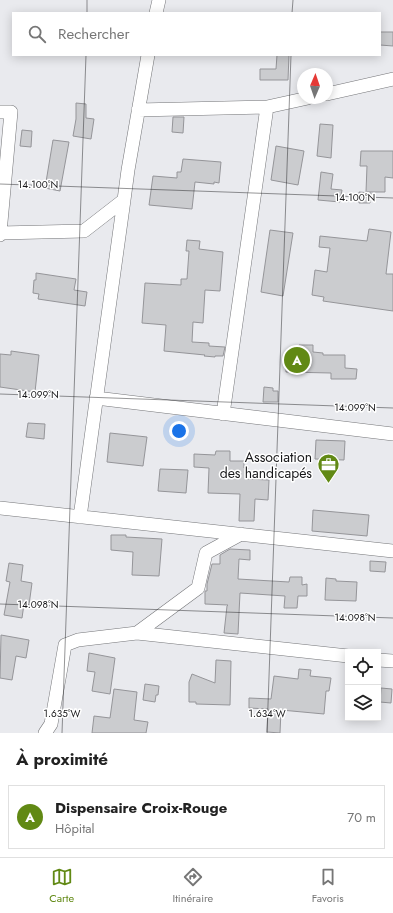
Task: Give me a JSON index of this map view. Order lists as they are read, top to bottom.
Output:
{
  "places": {
    "office": ["Association des handicapés"]
  },
  "north": "top",
  "page": {
    "search": "Rechercher",
    "pins": "A",
    "heading": "À proximité",
    "list": [
      {
        "mark": "A",
        "name": "Dispensaire Croix-Rouge",
        "note": "Hôpital",
        "value": "70 m"
      }
    ],
    "nav": ["Carte", "Itinéraire", "Favoris"]
  },
  "coordinates": [
    "14.100°N",
    "14.099°N",
    "14.098°N",
    "1.635°W",
    "1.634°W"
  ]
}
